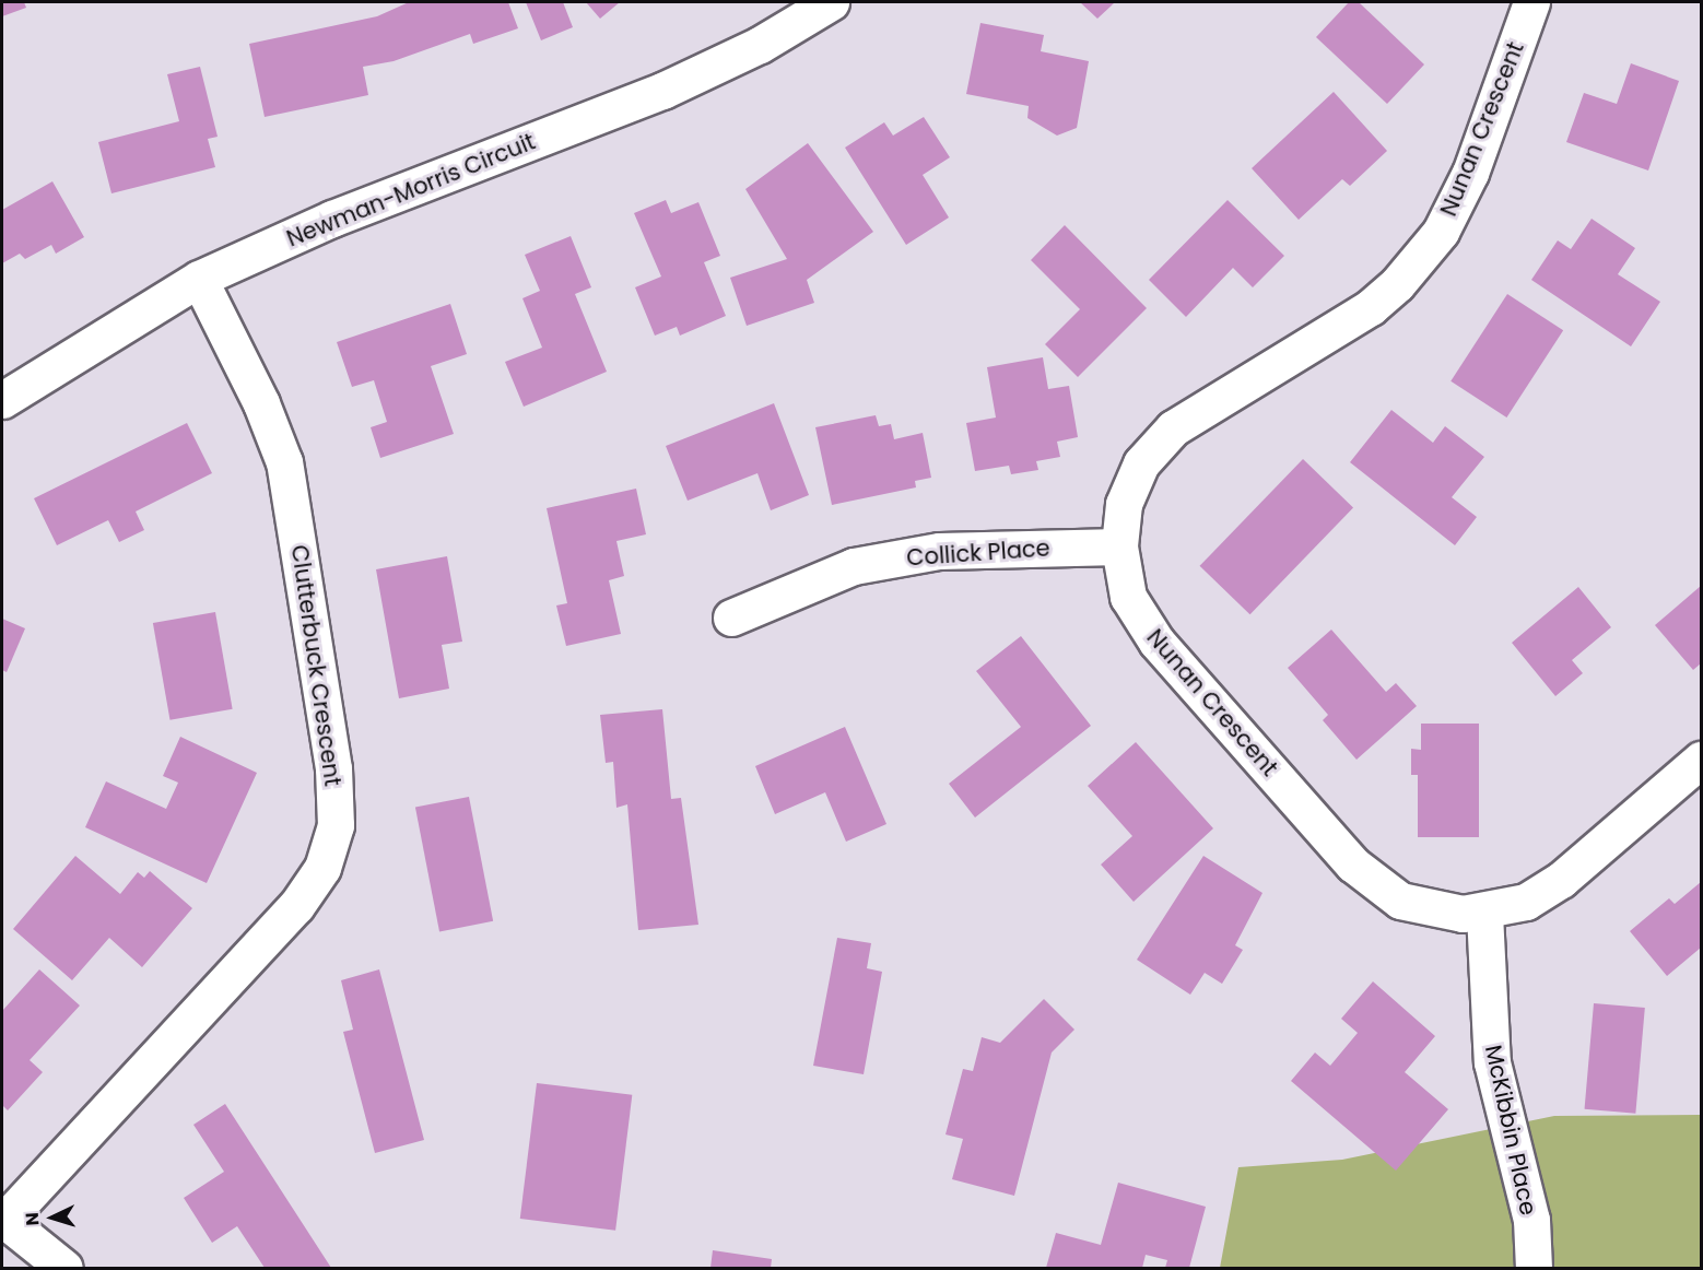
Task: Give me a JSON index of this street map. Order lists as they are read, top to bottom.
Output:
{
  "streets": {
    "street": [
      "Nunan Crescent",
      "Newman-Morris Circuit",
      "Collick Place",
      "Clutterbuck Crescent",
      "McKibbin Place"
    ]
  },
  "crossings": [
    ["Nunan Crescent", "Collick Place"],
    ["Nunan Crescent", "McKibbin Place"],
    ["Newman-Morris Circuit", "Clutterbuck Crescent"]
  ],
  "north": "left"
}
